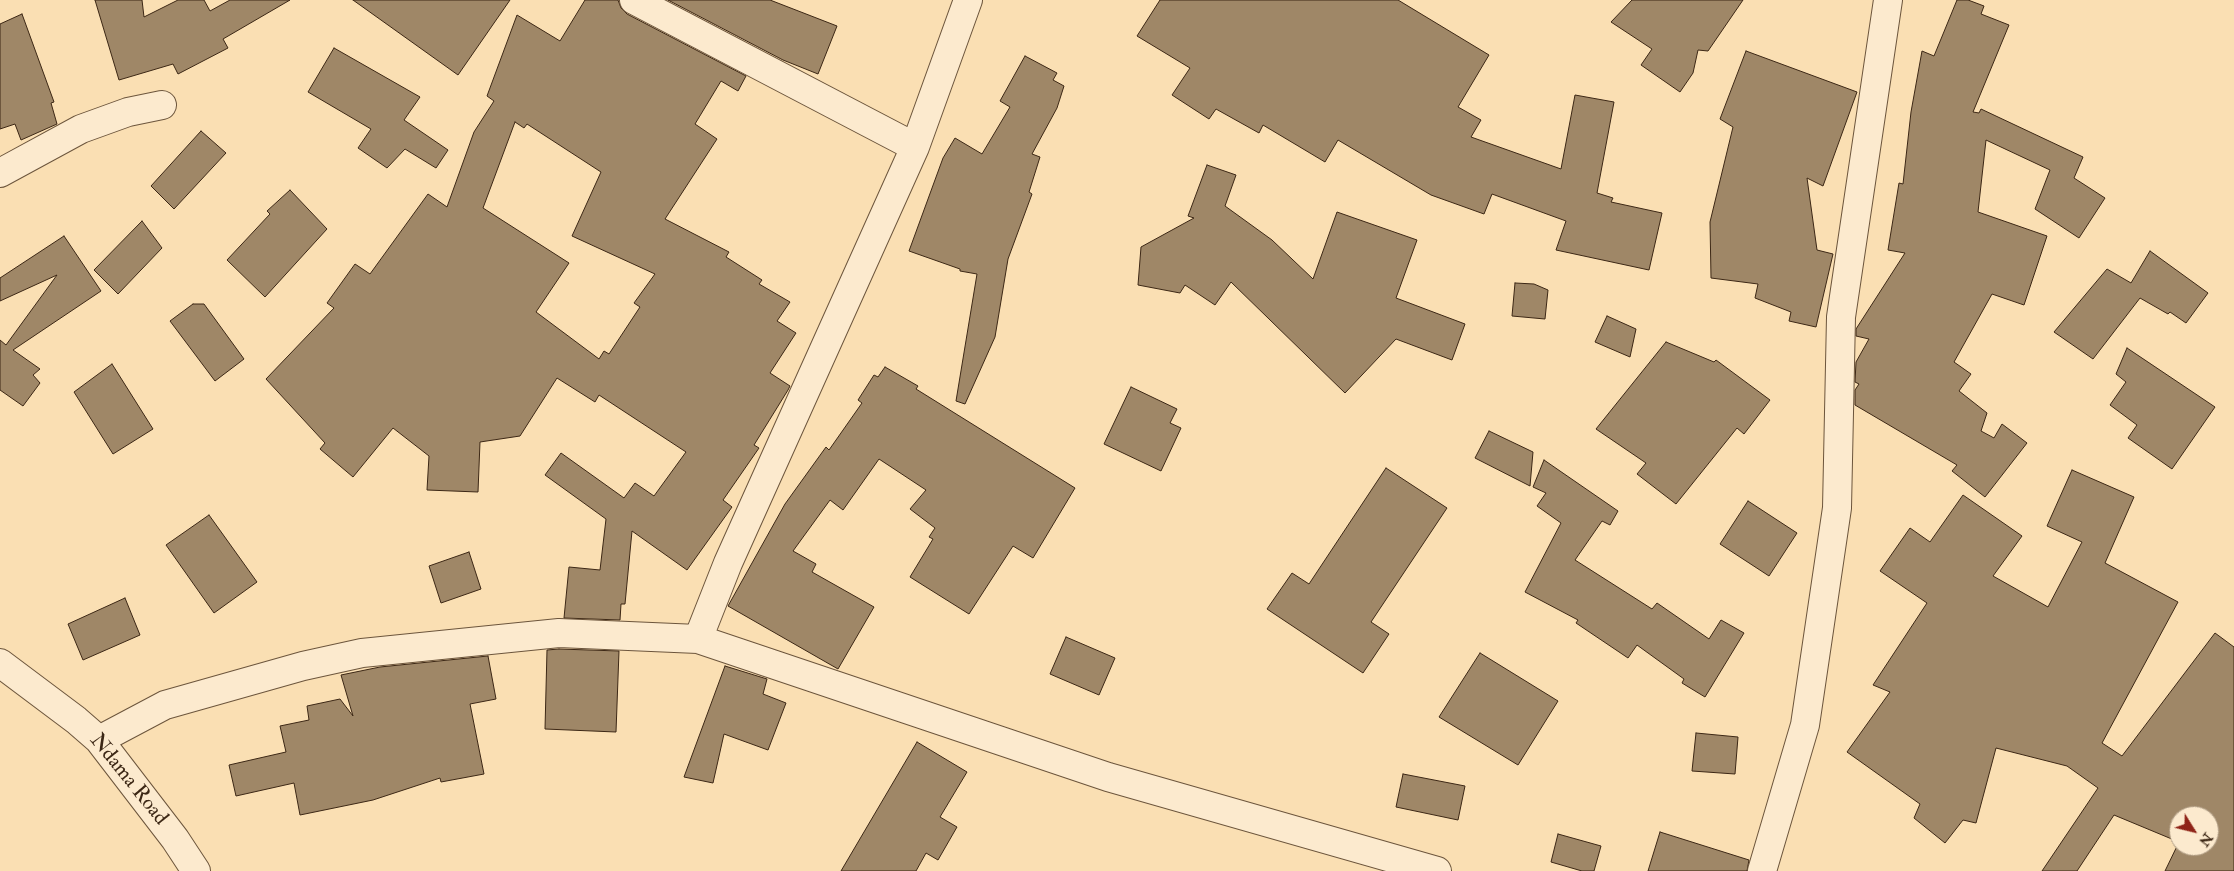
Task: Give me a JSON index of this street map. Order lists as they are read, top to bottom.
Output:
{
  "streets": {
    "street": ["Ndama Road"]
  },
  "north": "bottom right"
}
